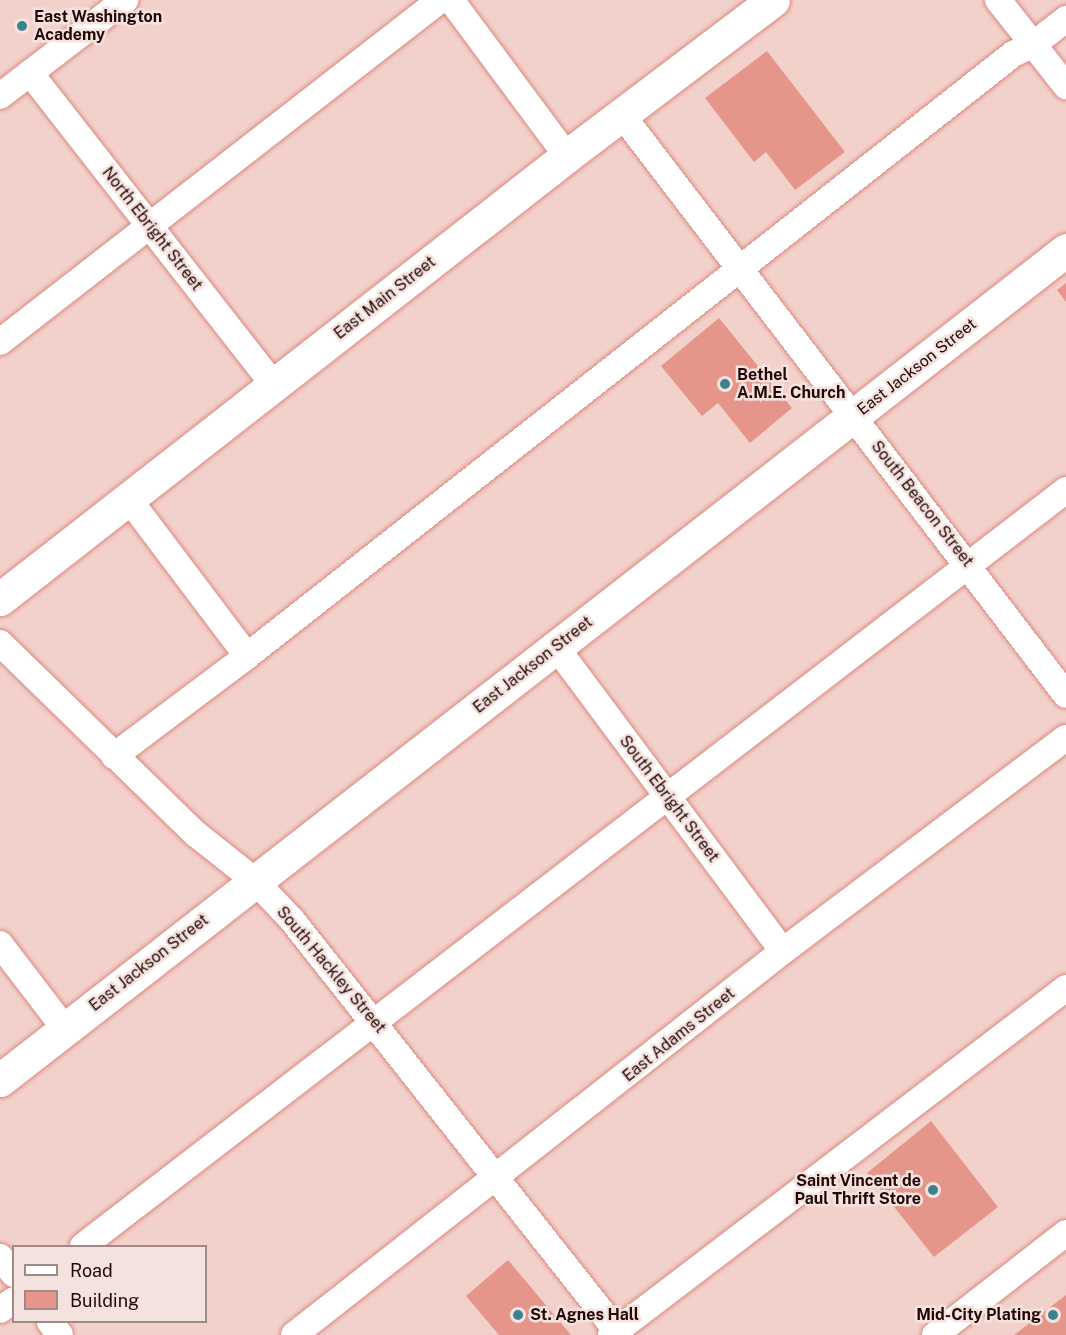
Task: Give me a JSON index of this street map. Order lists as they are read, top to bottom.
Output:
{
  "streets": {
    "main road": ["East Main Street", "East Jackson Street"],
    "street": [
      "North Ebright Street",
      "South Beacon Street",
      "South Ebright Street",
      "South Hackley Street",
      "East Adams Street"
    ]
  },
  "crossings": [
    ["North Ebright Street", "East Main Street"],
    ["East Main Street", "South Beacon Street"],
    ["East Jackson Street", "South Beacon Street"],
    ["East Jackson Street", "South Ebright Street"],
    ["East Jackson Street", "South Hackley Street"],
    ["South Ebright Street", "East Adams Street"],
    ["South Hackley Street", "East Adams Street"]
  ],
  "places": [
    "East Washington Academy",
    "Bethel A.M.E. Church",
    "Saint Vincent de Paul Thrift Store",
    "St. Agnes Hall",
    "Mid-City Plating"
  ],
  "legend": ["Road", "Building"]
}
